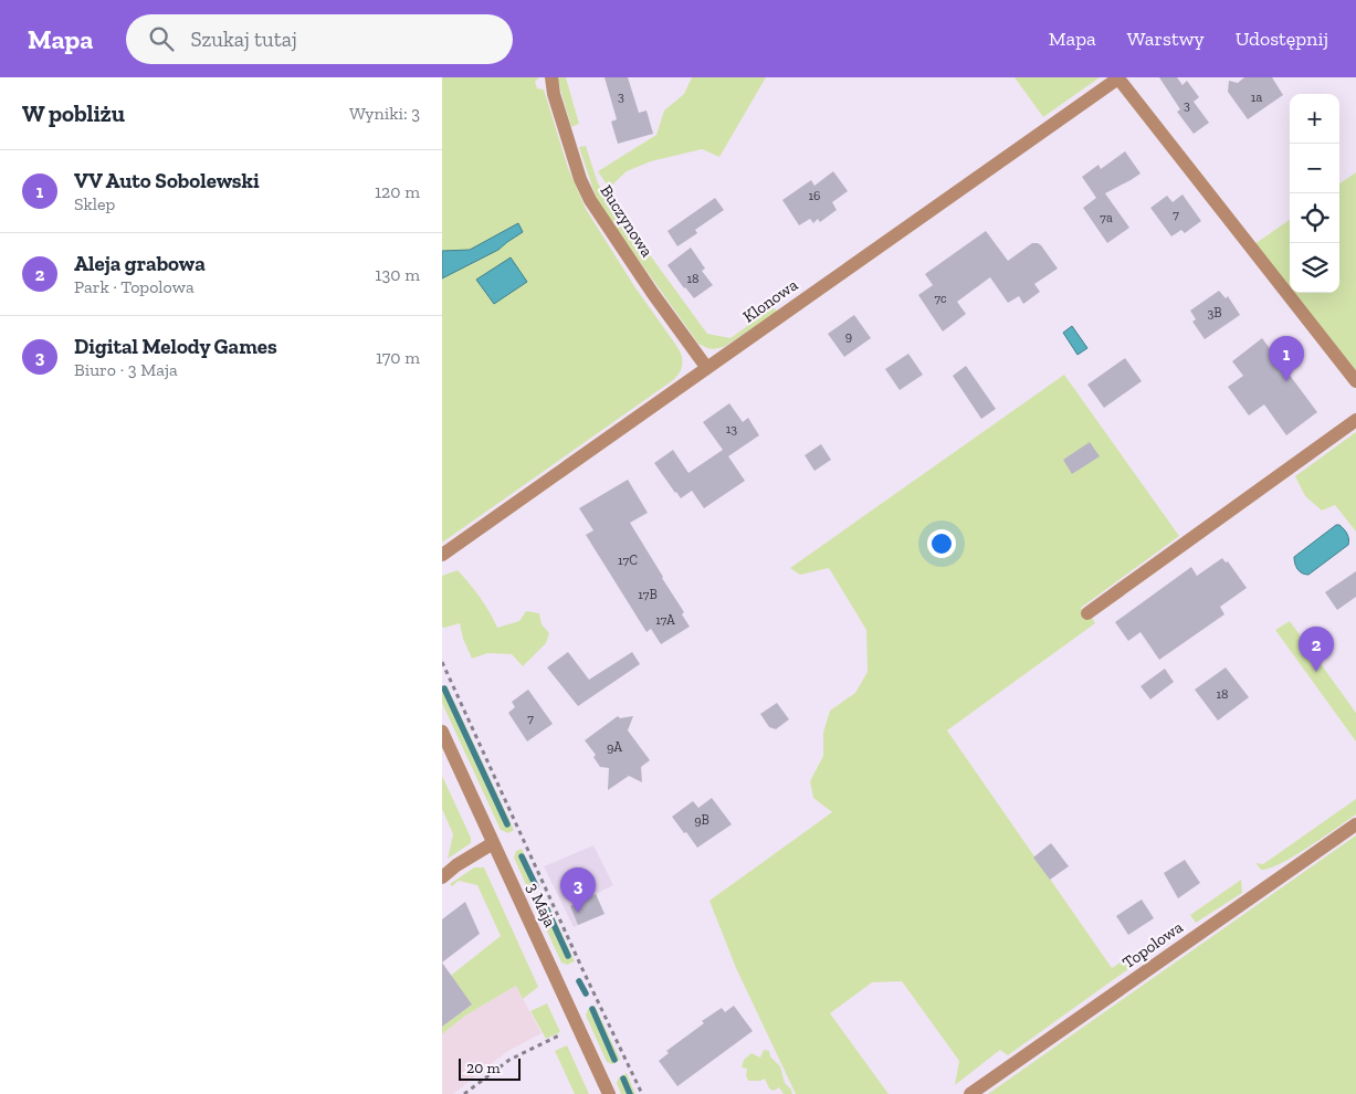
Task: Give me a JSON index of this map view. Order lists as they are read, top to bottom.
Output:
{
  "streets": {
    "street": [
      "Buczynowa",
      "Klonowa",
      "3 Maja",
      "Topolowa"
    ]
  },
  "crossings": [
    ["Buczynowa", "Klonowa"]
  ],
  "house_numbers": [
    "3",
    "1a",
    "3",
    "16",
    "7",
    "7a",
    "18",
    "7c",
    "3B",
    "9",
    "13",
    "17C",
    "17B",
    "17A",
    "18",
    "7",
    "9A",
    "9B"
  ],
  "scale_bar": "20 m",
  "page": {
    "header": "Mapa",
    "search": "Szukaj tutaj",
    "nav": ["Mapa", "Warstwy", "Udostępnij"],
    "heading": ["W pobliżu", "Wyniki: 3"],
    "map_buttons": ["+", "−"],
    "list": [
      {
        "mark": "1",
        "name": "VV Auto Sobolewski",
        "note": "Sklep",
        "value": "120 m"
      },
      {
        "mark": "2",
        "name": "Aleja grabowa",
        "note": "Park · Topolowa",
        "value": "130 m"
      },
      {
        "mark": "3",
        "name": "Digital Melody Games",
        "note": "Biuro · 3 Maja",
        "value": "170 m"
      }
    ],
    "pins": ["1", "2", "3"],
    "scale": "20 m"
  }
}
